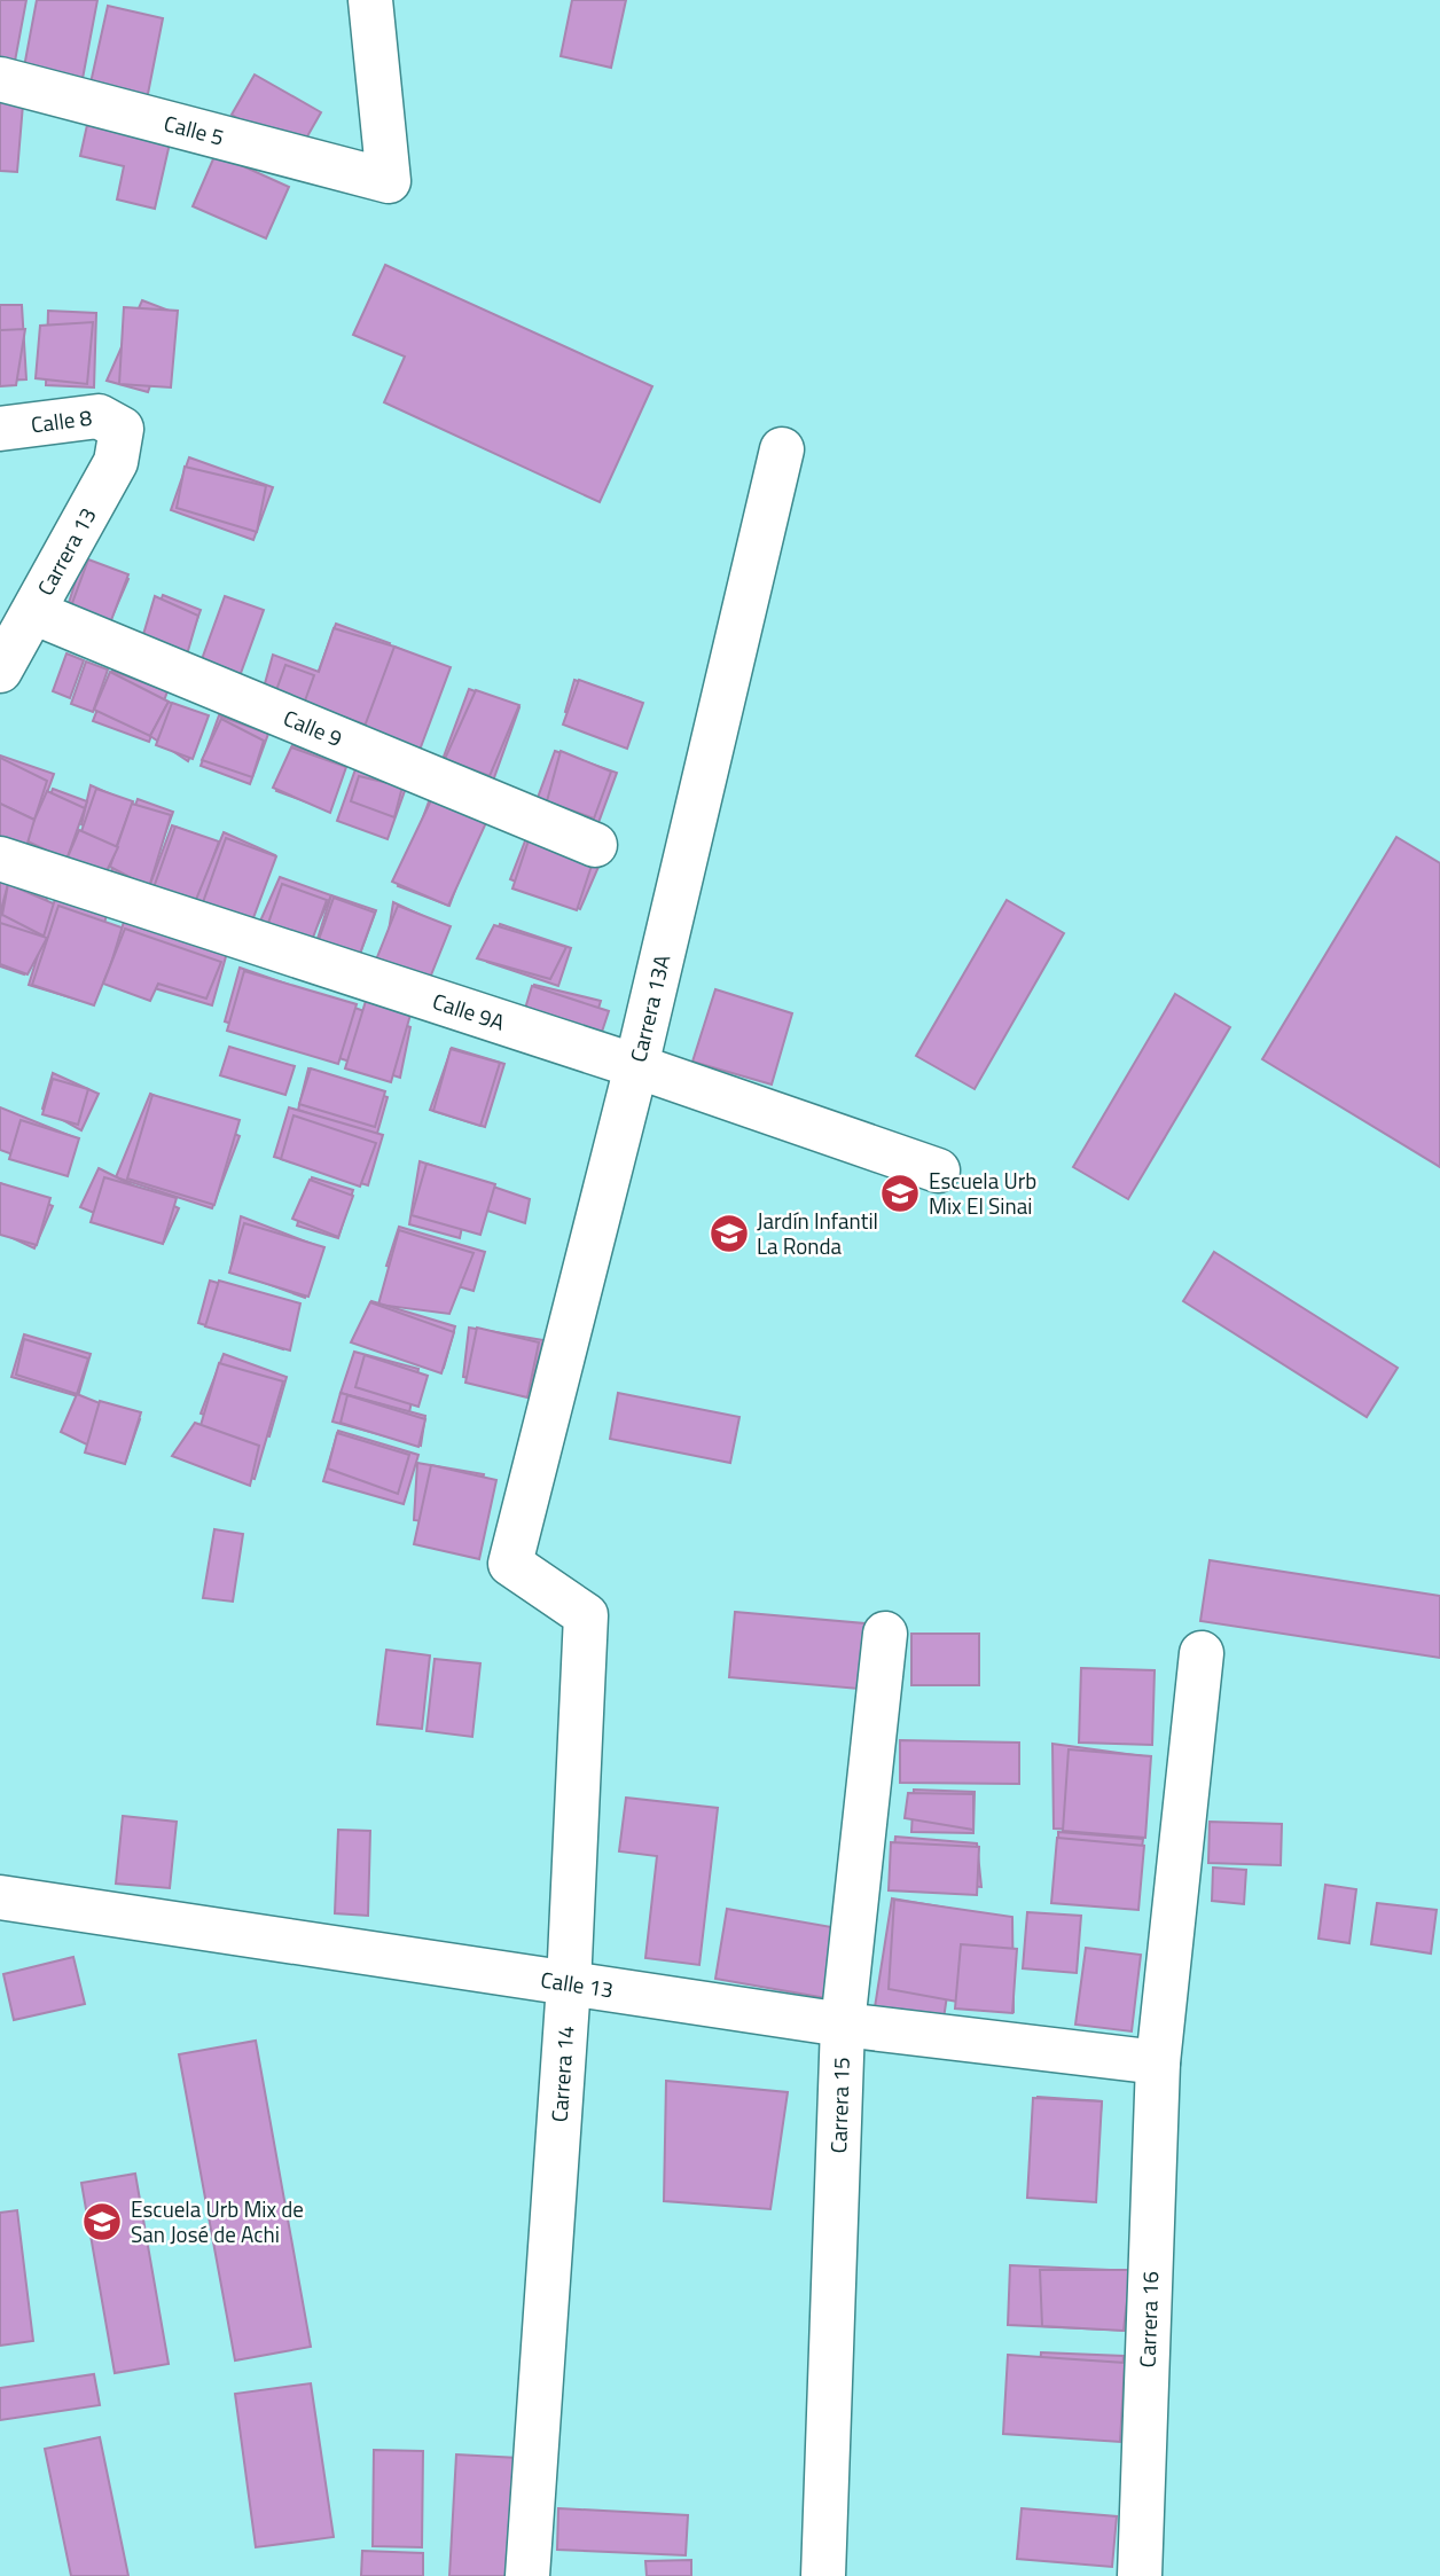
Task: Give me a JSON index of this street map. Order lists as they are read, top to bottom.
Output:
{
  "streets": {
    "street": [
      "Calle 5",
      "Calle 8",
      "Carrera 13",
      "Calle 9",
      "Carrera 13A",
      "Calle 9A",
      "Calle 13",
      "Carrera 14",
      "Carrera 15",
      "Carrera 16"
    ]
  },
  "crossings": [
    ["Calle 8", "Carrera 13"],
    ["Carrera 13", "Calle 9"],
    ["Carrera 13A", "Calle 9A"],
    ["Carrera 13A", "Carrera 14"],
    ["Calle 13", "Carrera 14"],
    ["Calle 13", "Carrera 15"],
    ["Calle 13", "Carrera 16"]
  ],
  "places": {
    "school or university": ["Escuela Urb Mix El Sinai", "Jardín Infantil La Ronda", "Escuela Urb Mix de San José de Achi"]
  }
}
